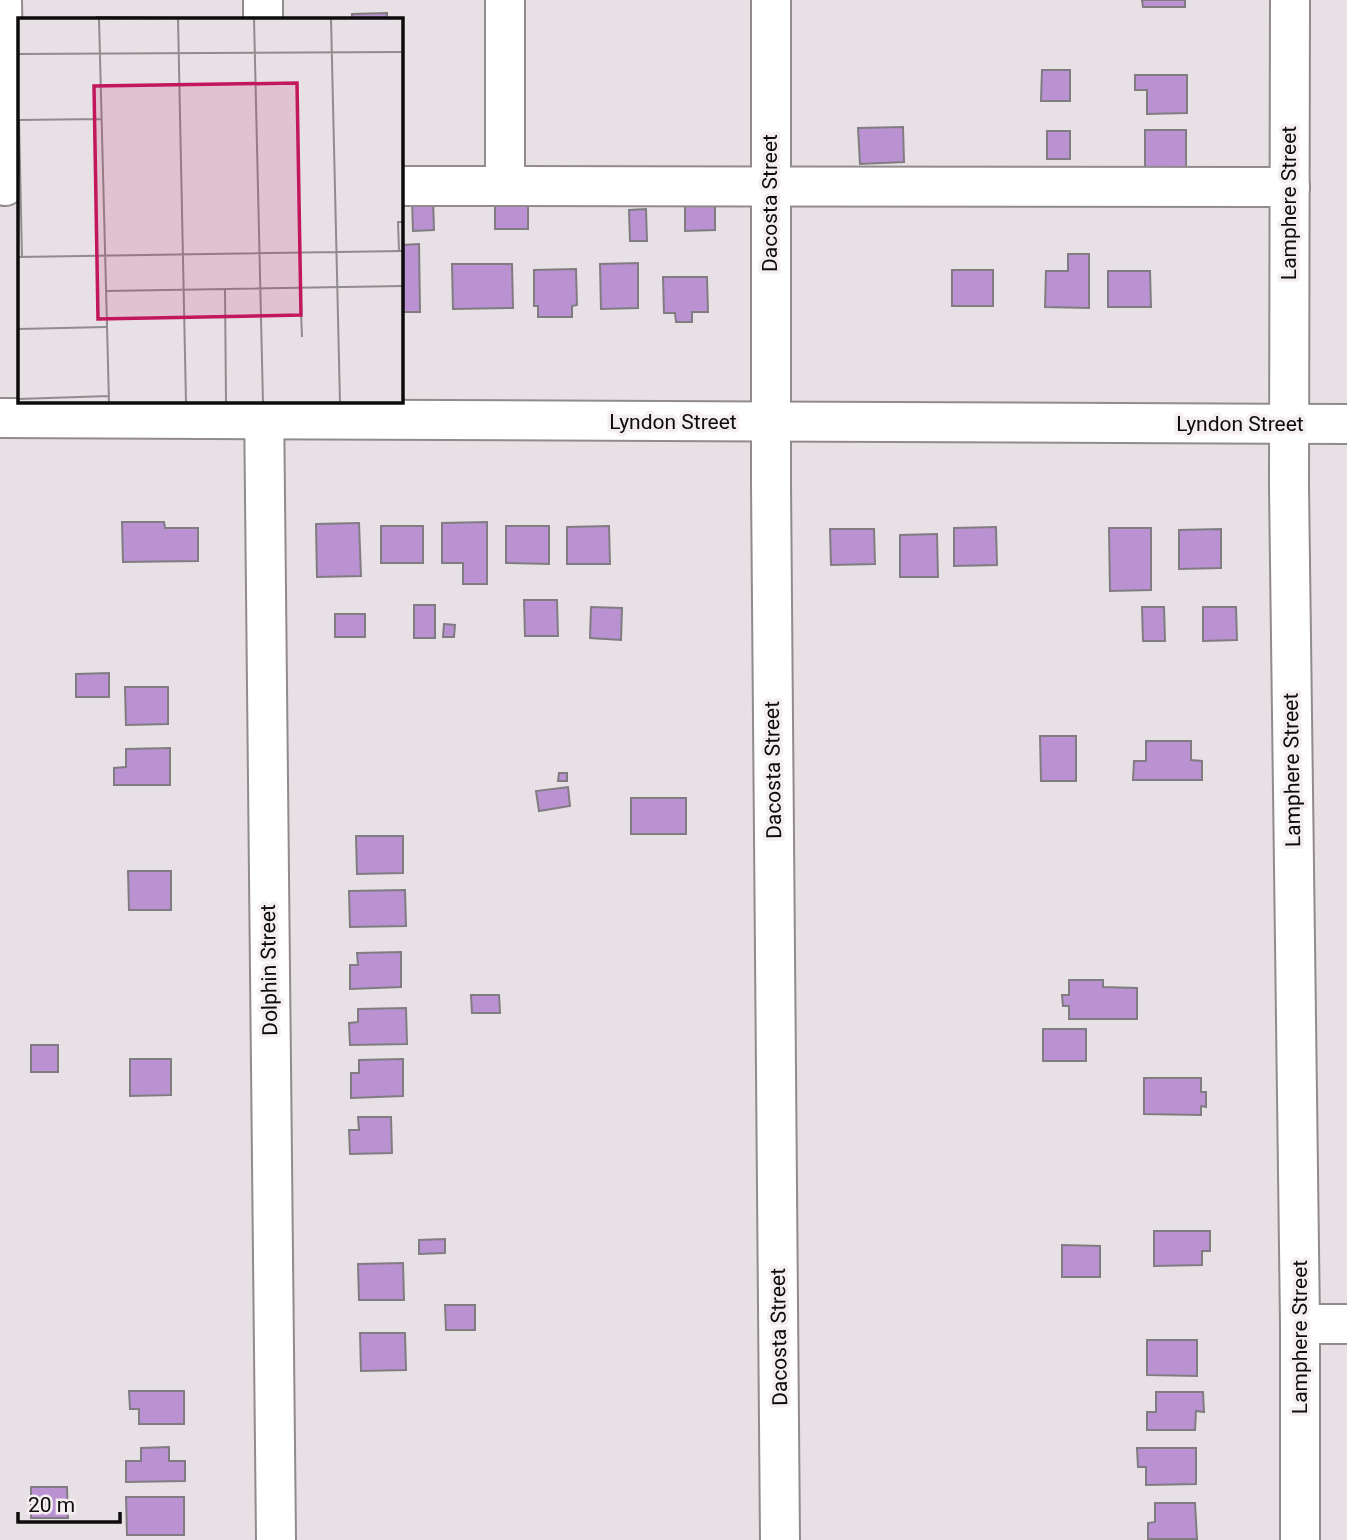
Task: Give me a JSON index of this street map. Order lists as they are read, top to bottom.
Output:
{
  "streets": {
    "street": [
      "Dacosta Street",
      "Lamphere Street",
      "Lyndon Street",
      "Dolphin Street"
    ]
  },
  "crossings": [
    ["Dacosta Street", "Lyndon Street"],
    ["Lamphere Street", "Lyndon Street"],
    ["Lyndon Street", "Dolphin Street"]
  ],
  "scale_bar": "20 m"
}
